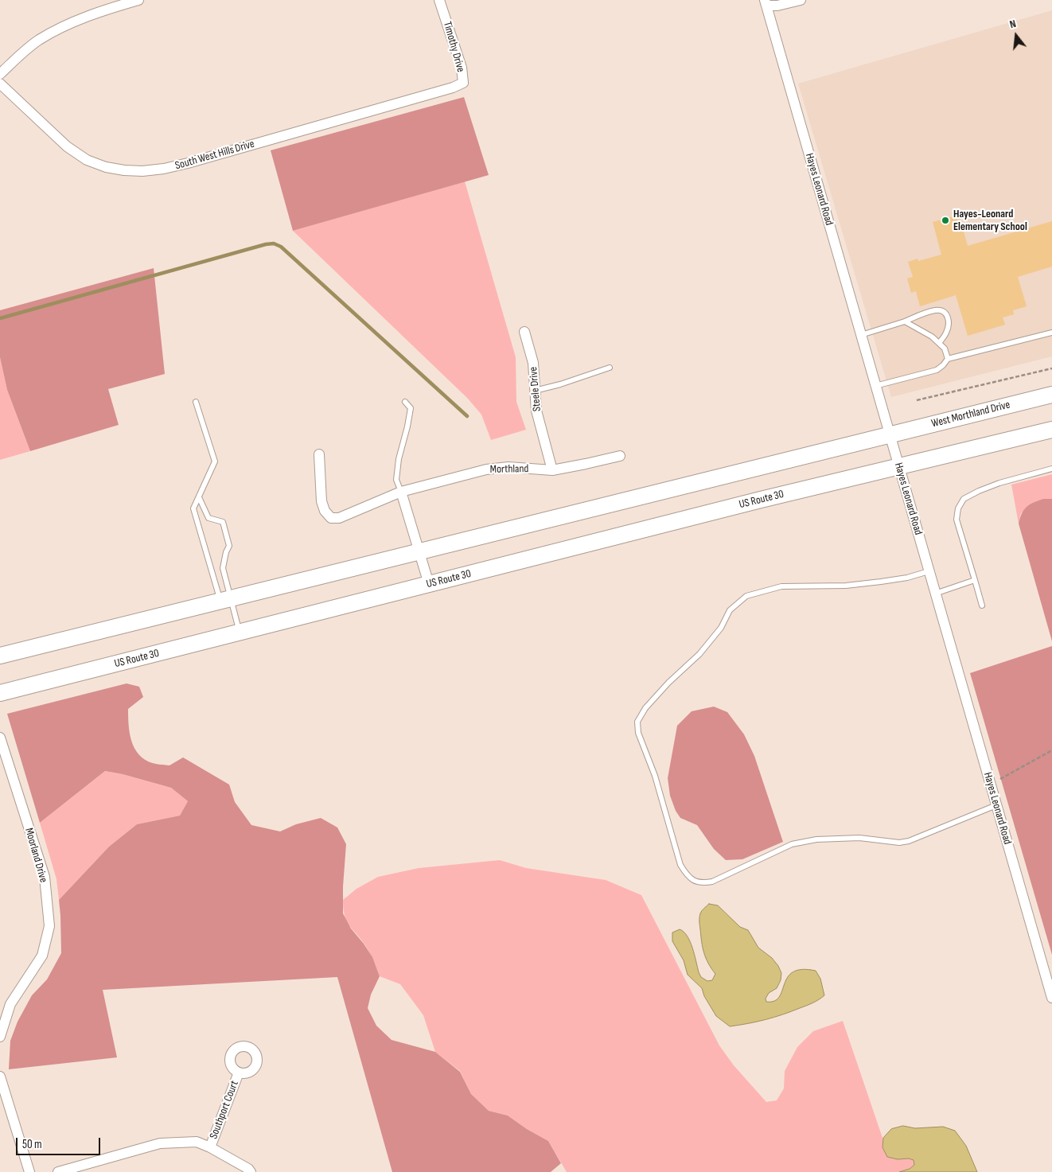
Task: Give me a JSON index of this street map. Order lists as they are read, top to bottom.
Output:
{
  "streets": {
    "highway": ["West Morthland Drive", "US Route 30"],
    "street": [
      "Timothy Drive",
      "South West Hills Drive",
      "Hayes Leonard Road",
      "Steele Drive",
      "Morthland",
      "Moorland Drive",
      "Southport Court"
    ]
  },
  "crossings": [
    ["Timothy Drive", "South West Hills Drive"],
    ["Hayes Leonard Road", "West Morthland Drive"],
    ["Hayes Leonard Road", "US Route 30"],
    ["Steele Drive", "Morthland"]
  ],
  "places": ["Hayes-Leonard Elementary School"],
  "scale_bar": "50 m",
  "north": "top"
}
